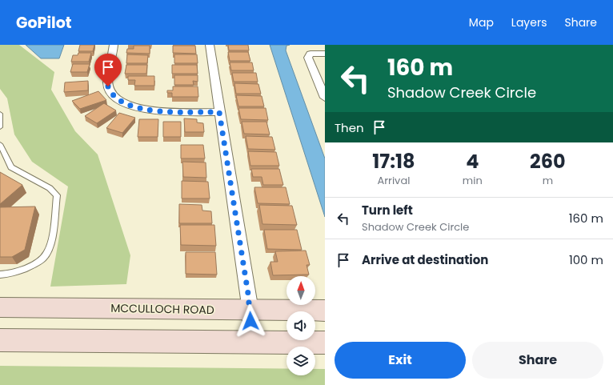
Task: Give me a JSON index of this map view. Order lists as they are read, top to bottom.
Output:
{
  "streets": {
    "main road": ["MCCULLOCH ROAD"]
  },
  "north": "top",
  "page": {
    "header": "GoPilot",
    "nav": ["Map", "Layers", "Share"],
    "turn": ["160 m", "Shadow Creek Circle"],
    "then": "Then",
    "eta": [
      "17:18",
      "Arrival",
      "4",
      "min",
      "260",
      "m"
    ],
    "list": [
      {
        "name": "Turn left",
        "note": "Shadow Creek Circle",
        "value": "160 m"
      },
      {
        "name": "Arrive at destination",
        "value": "100 m"
      }
    ],
    "buttons": ["Exit", "Share"]
  }
}
